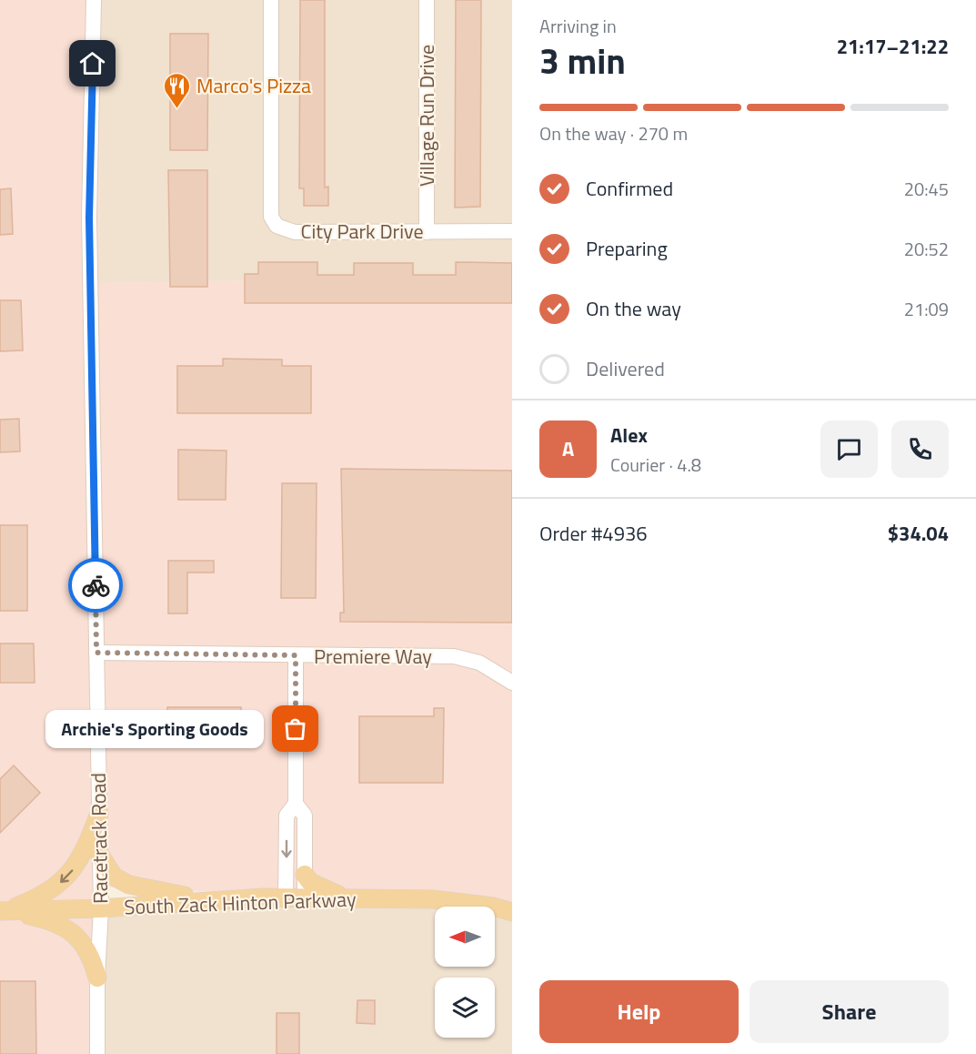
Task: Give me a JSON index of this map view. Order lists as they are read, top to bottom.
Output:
{
  "streets": {
    "main road": ["South Zack Hinton Parkway"],
    "street": [
      "Village Run Drive",
      "City Park Drive",
      "Premiere Way",
      "Racetrack Road"
    ]
  },
  "crossings": [
    ["Village Run Drive", "City Park Drive"],
    ["Premiere Way", "Racetrack Road"],
    ["Racetrack Road", "South Zack Hinton Parkway"]
  ],
  "places": {
    "restaurant": ["Marco's Pizza"],
    "other": ["Archie's Sporting Goods"]
  },
  "north": "left",
  "page": {
    "heading": ["3 min", "Arriving in", "21:17–21:22"],
    "panel": [
      "Alex",
      "Courier · 4.8",
      "Order #4936",
      "$34.04"
    ],
    "bar": "On the way · 270 m",
    "list": [
      ["Confirmed", "20:45"],
      ["Preparing", "20:52"],
      ["On the way", "21:09"],
      "Delivered"
    ],
    "round": "A",
    "bubble": "Archie's Sporting Goods",
    "buttons": ["Help", "Share"]
  }
}
